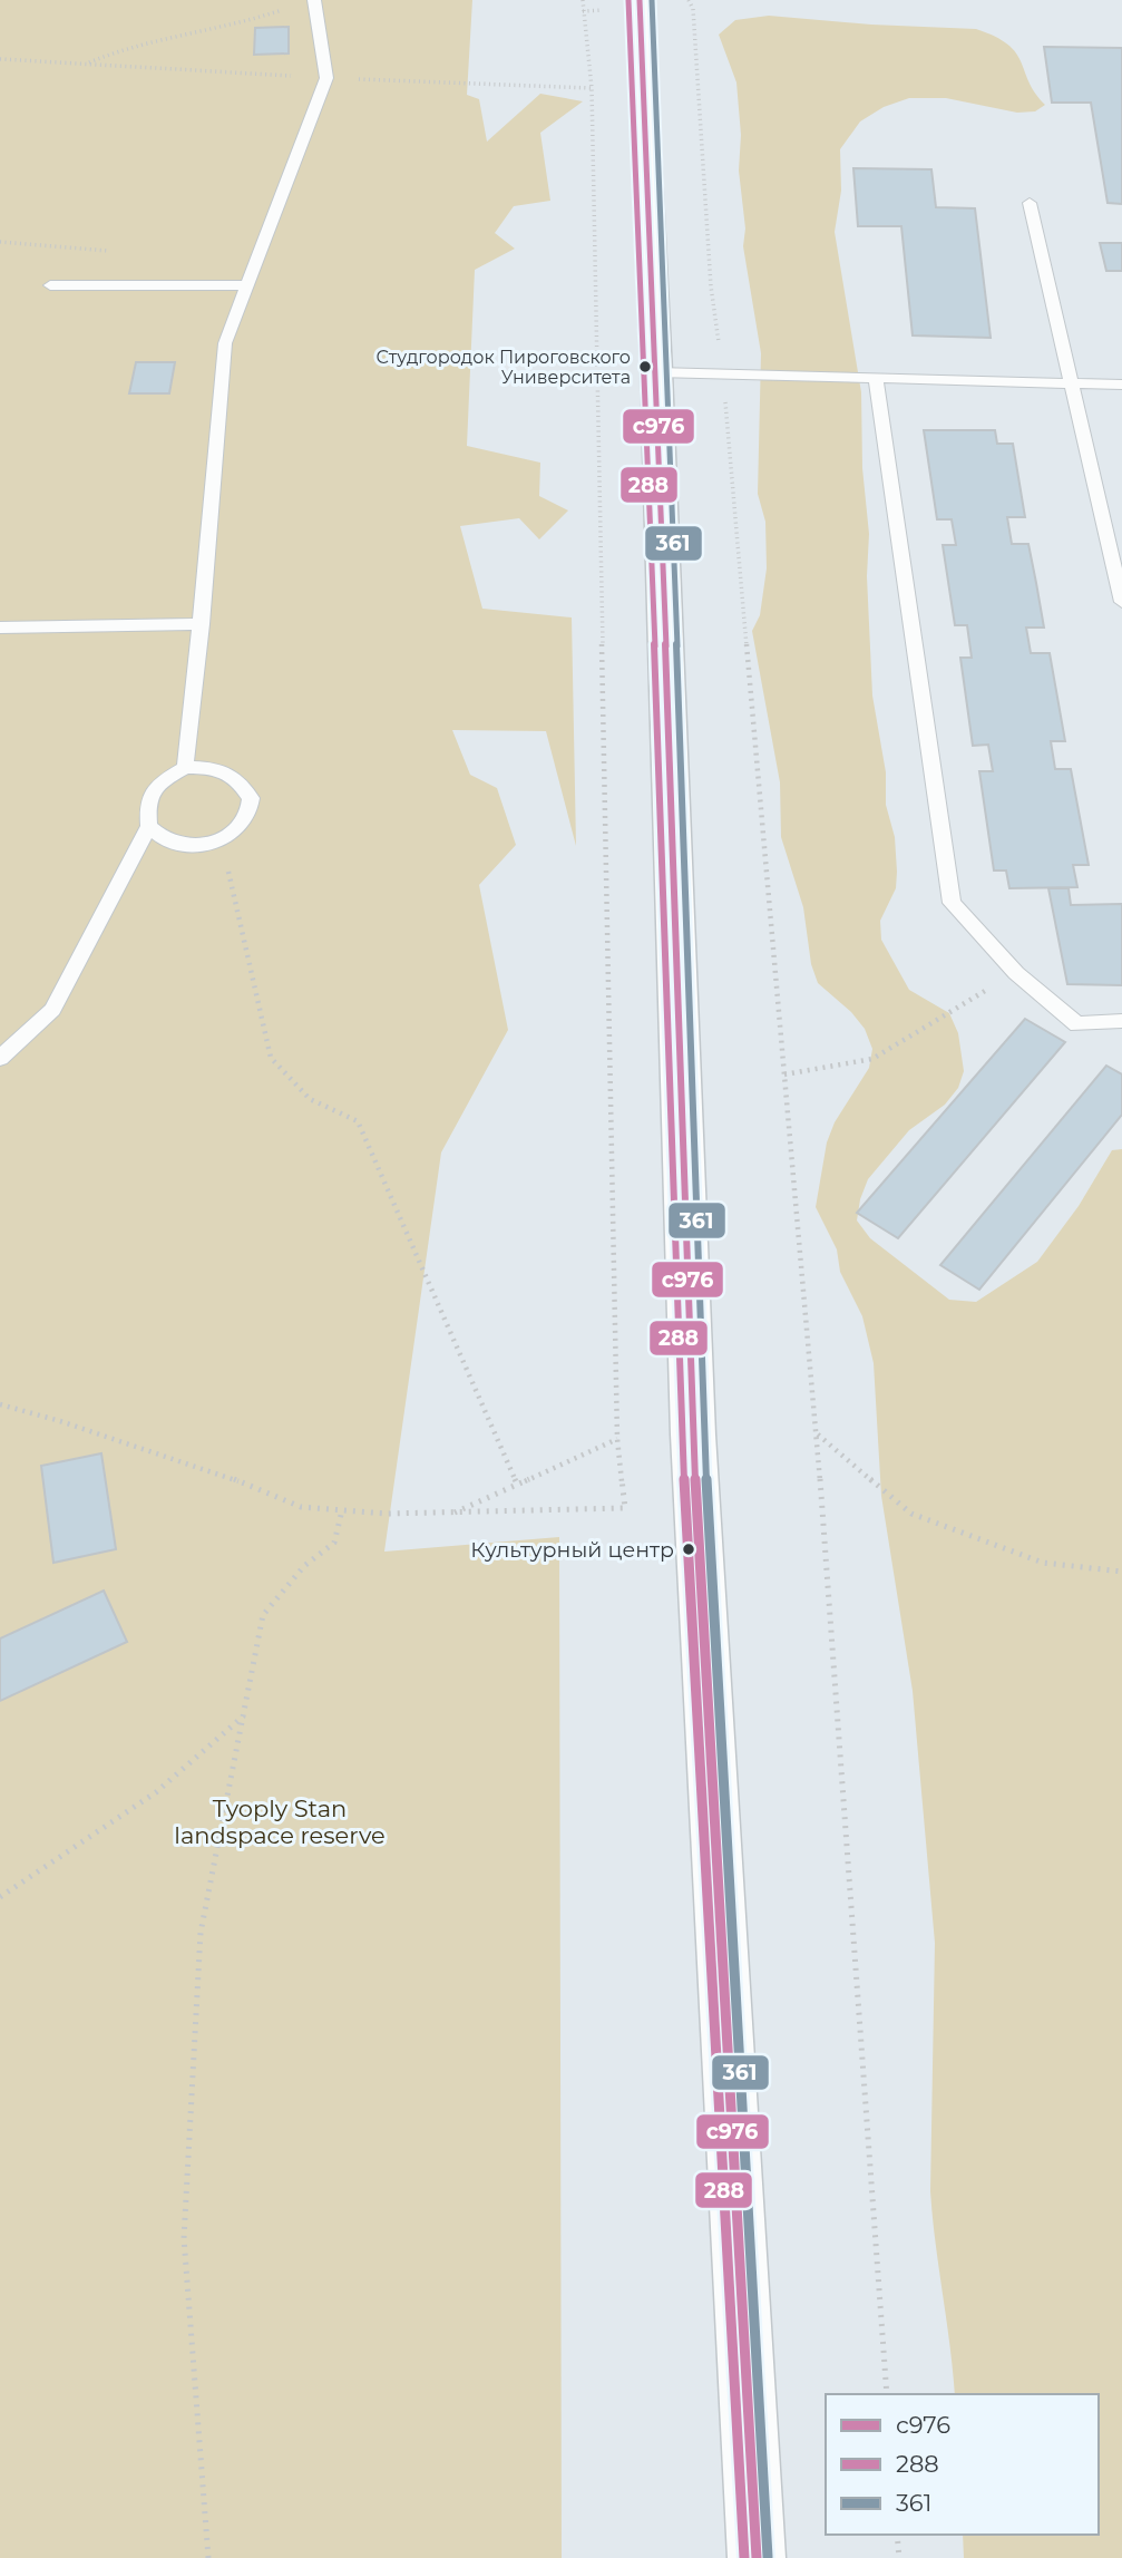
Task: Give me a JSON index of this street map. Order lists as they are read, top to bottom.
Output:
{
  "parks": ["Tyoply Stan landspace reserve"],
  "places": ["Студгородок Пироговского Университета", "Культурный центр"],
  "lines": ["transit line с976", "transit line 288", "transit line 361"],
  "legend": ["с976", "288", "361"]
}
